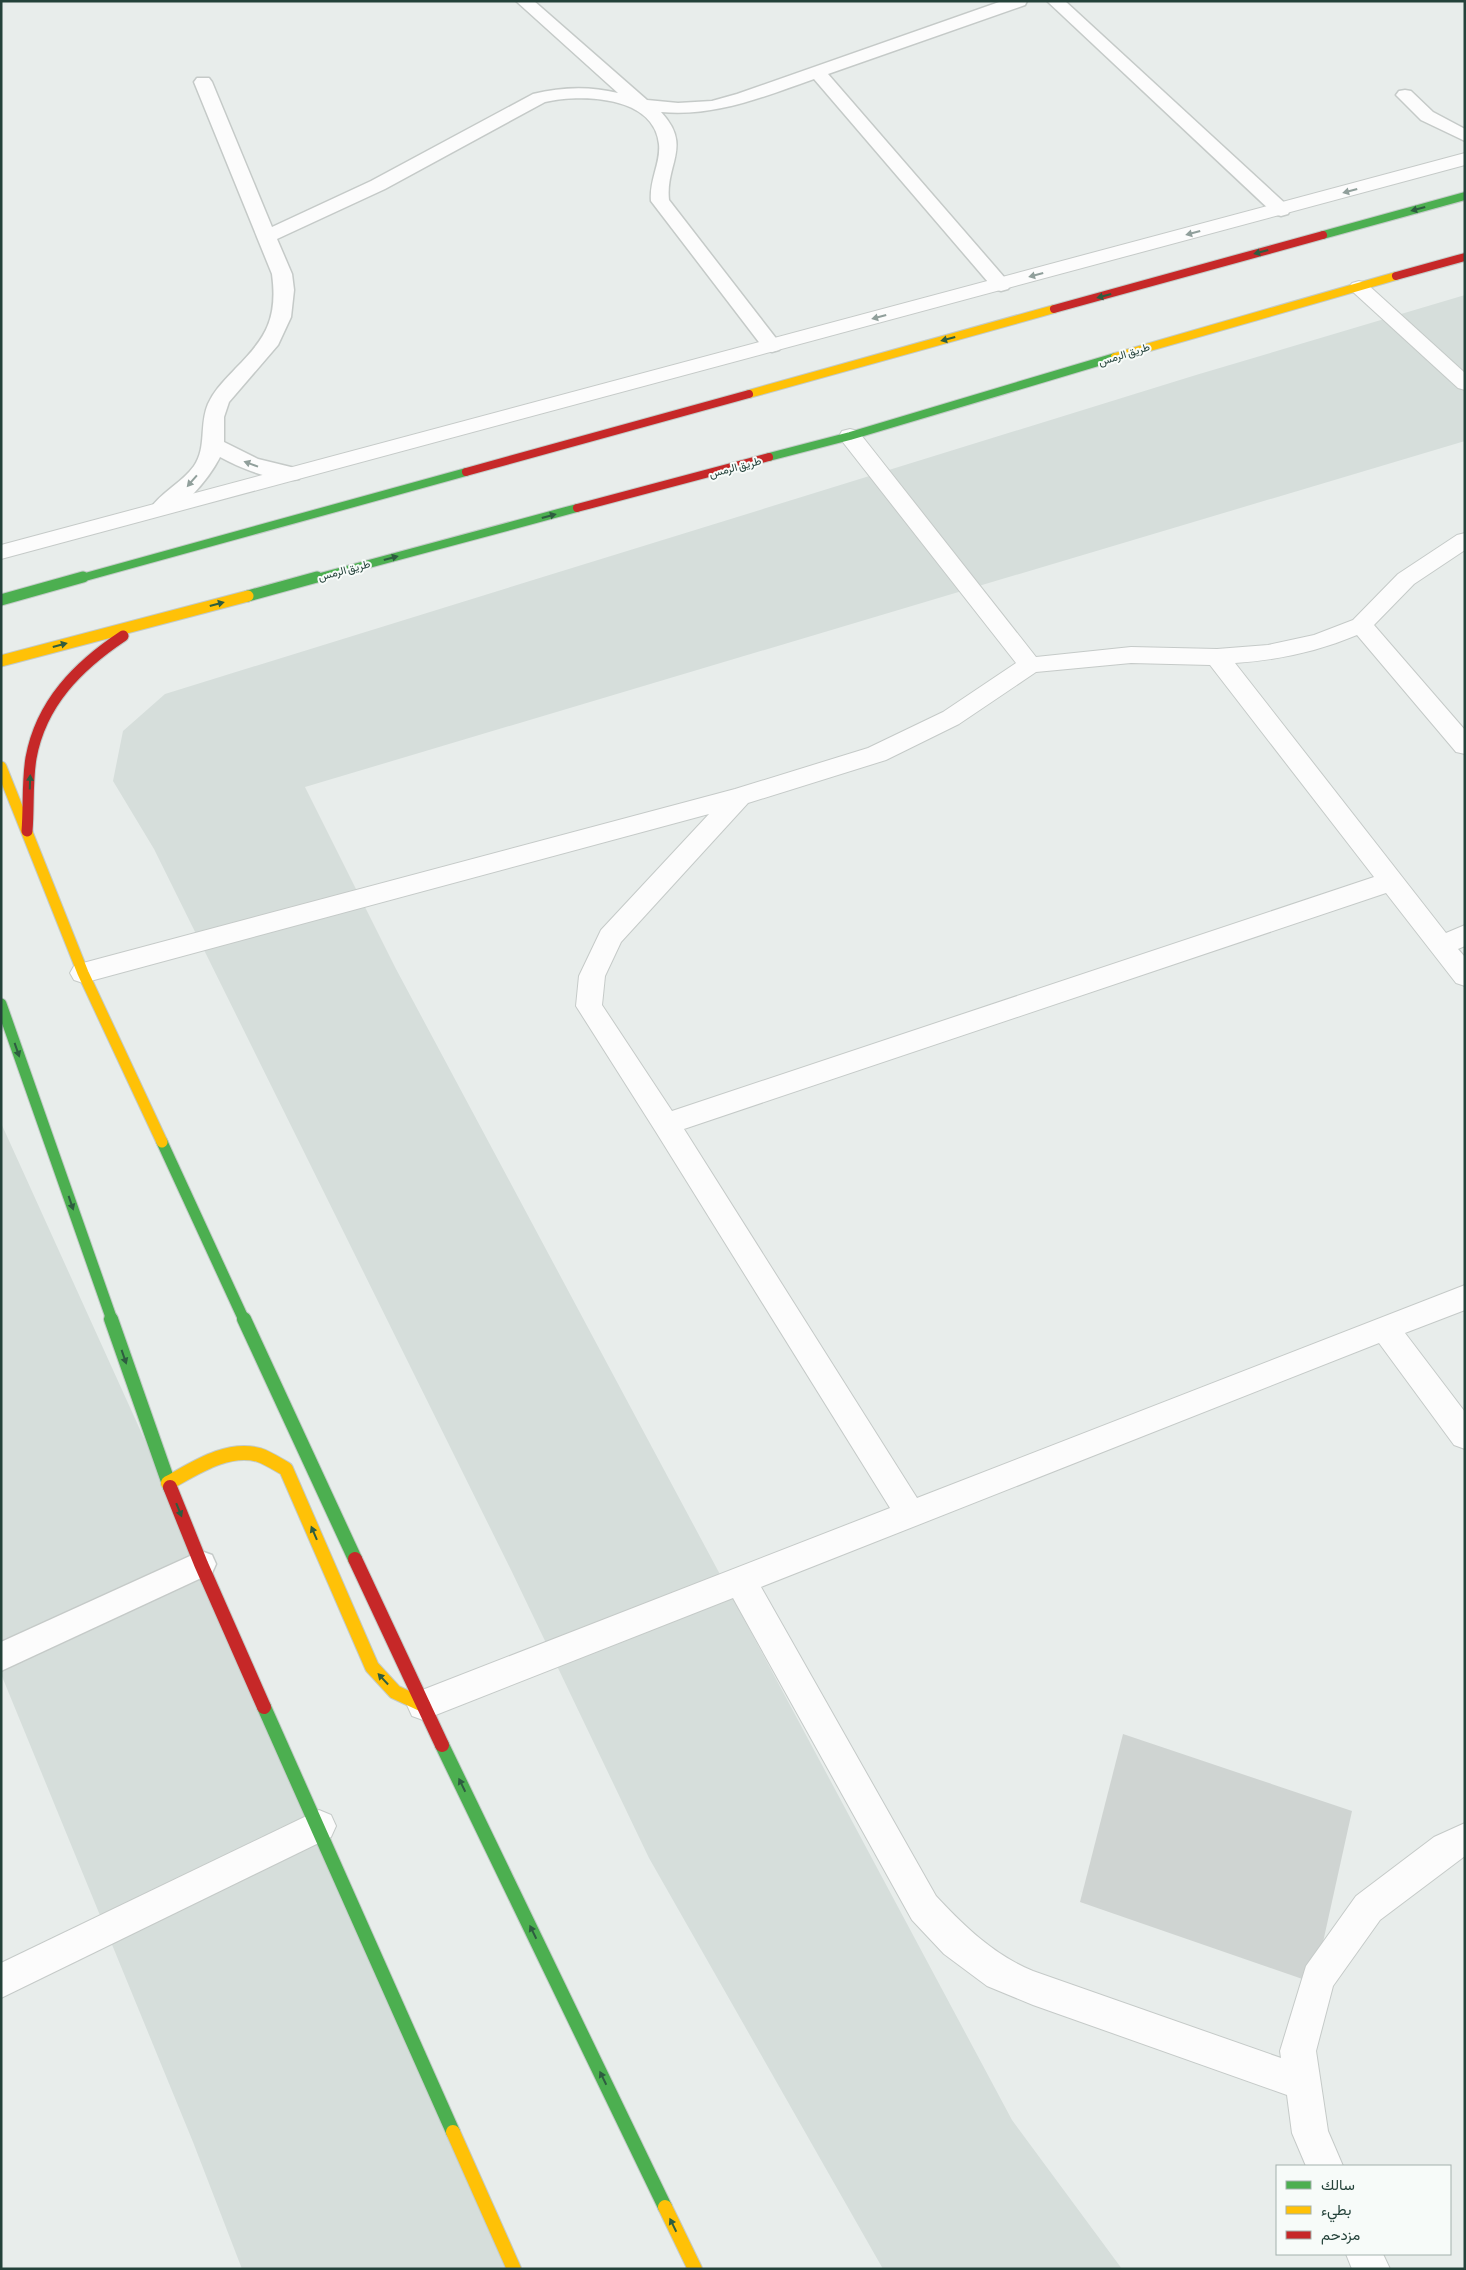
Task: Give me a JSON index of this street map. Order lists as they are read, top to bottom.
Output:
{
  "streets": {
    "main road": ["طريق الرمس"]
  },
  "legend": ["سالك", "بطيء", "مزدحم"]
}
